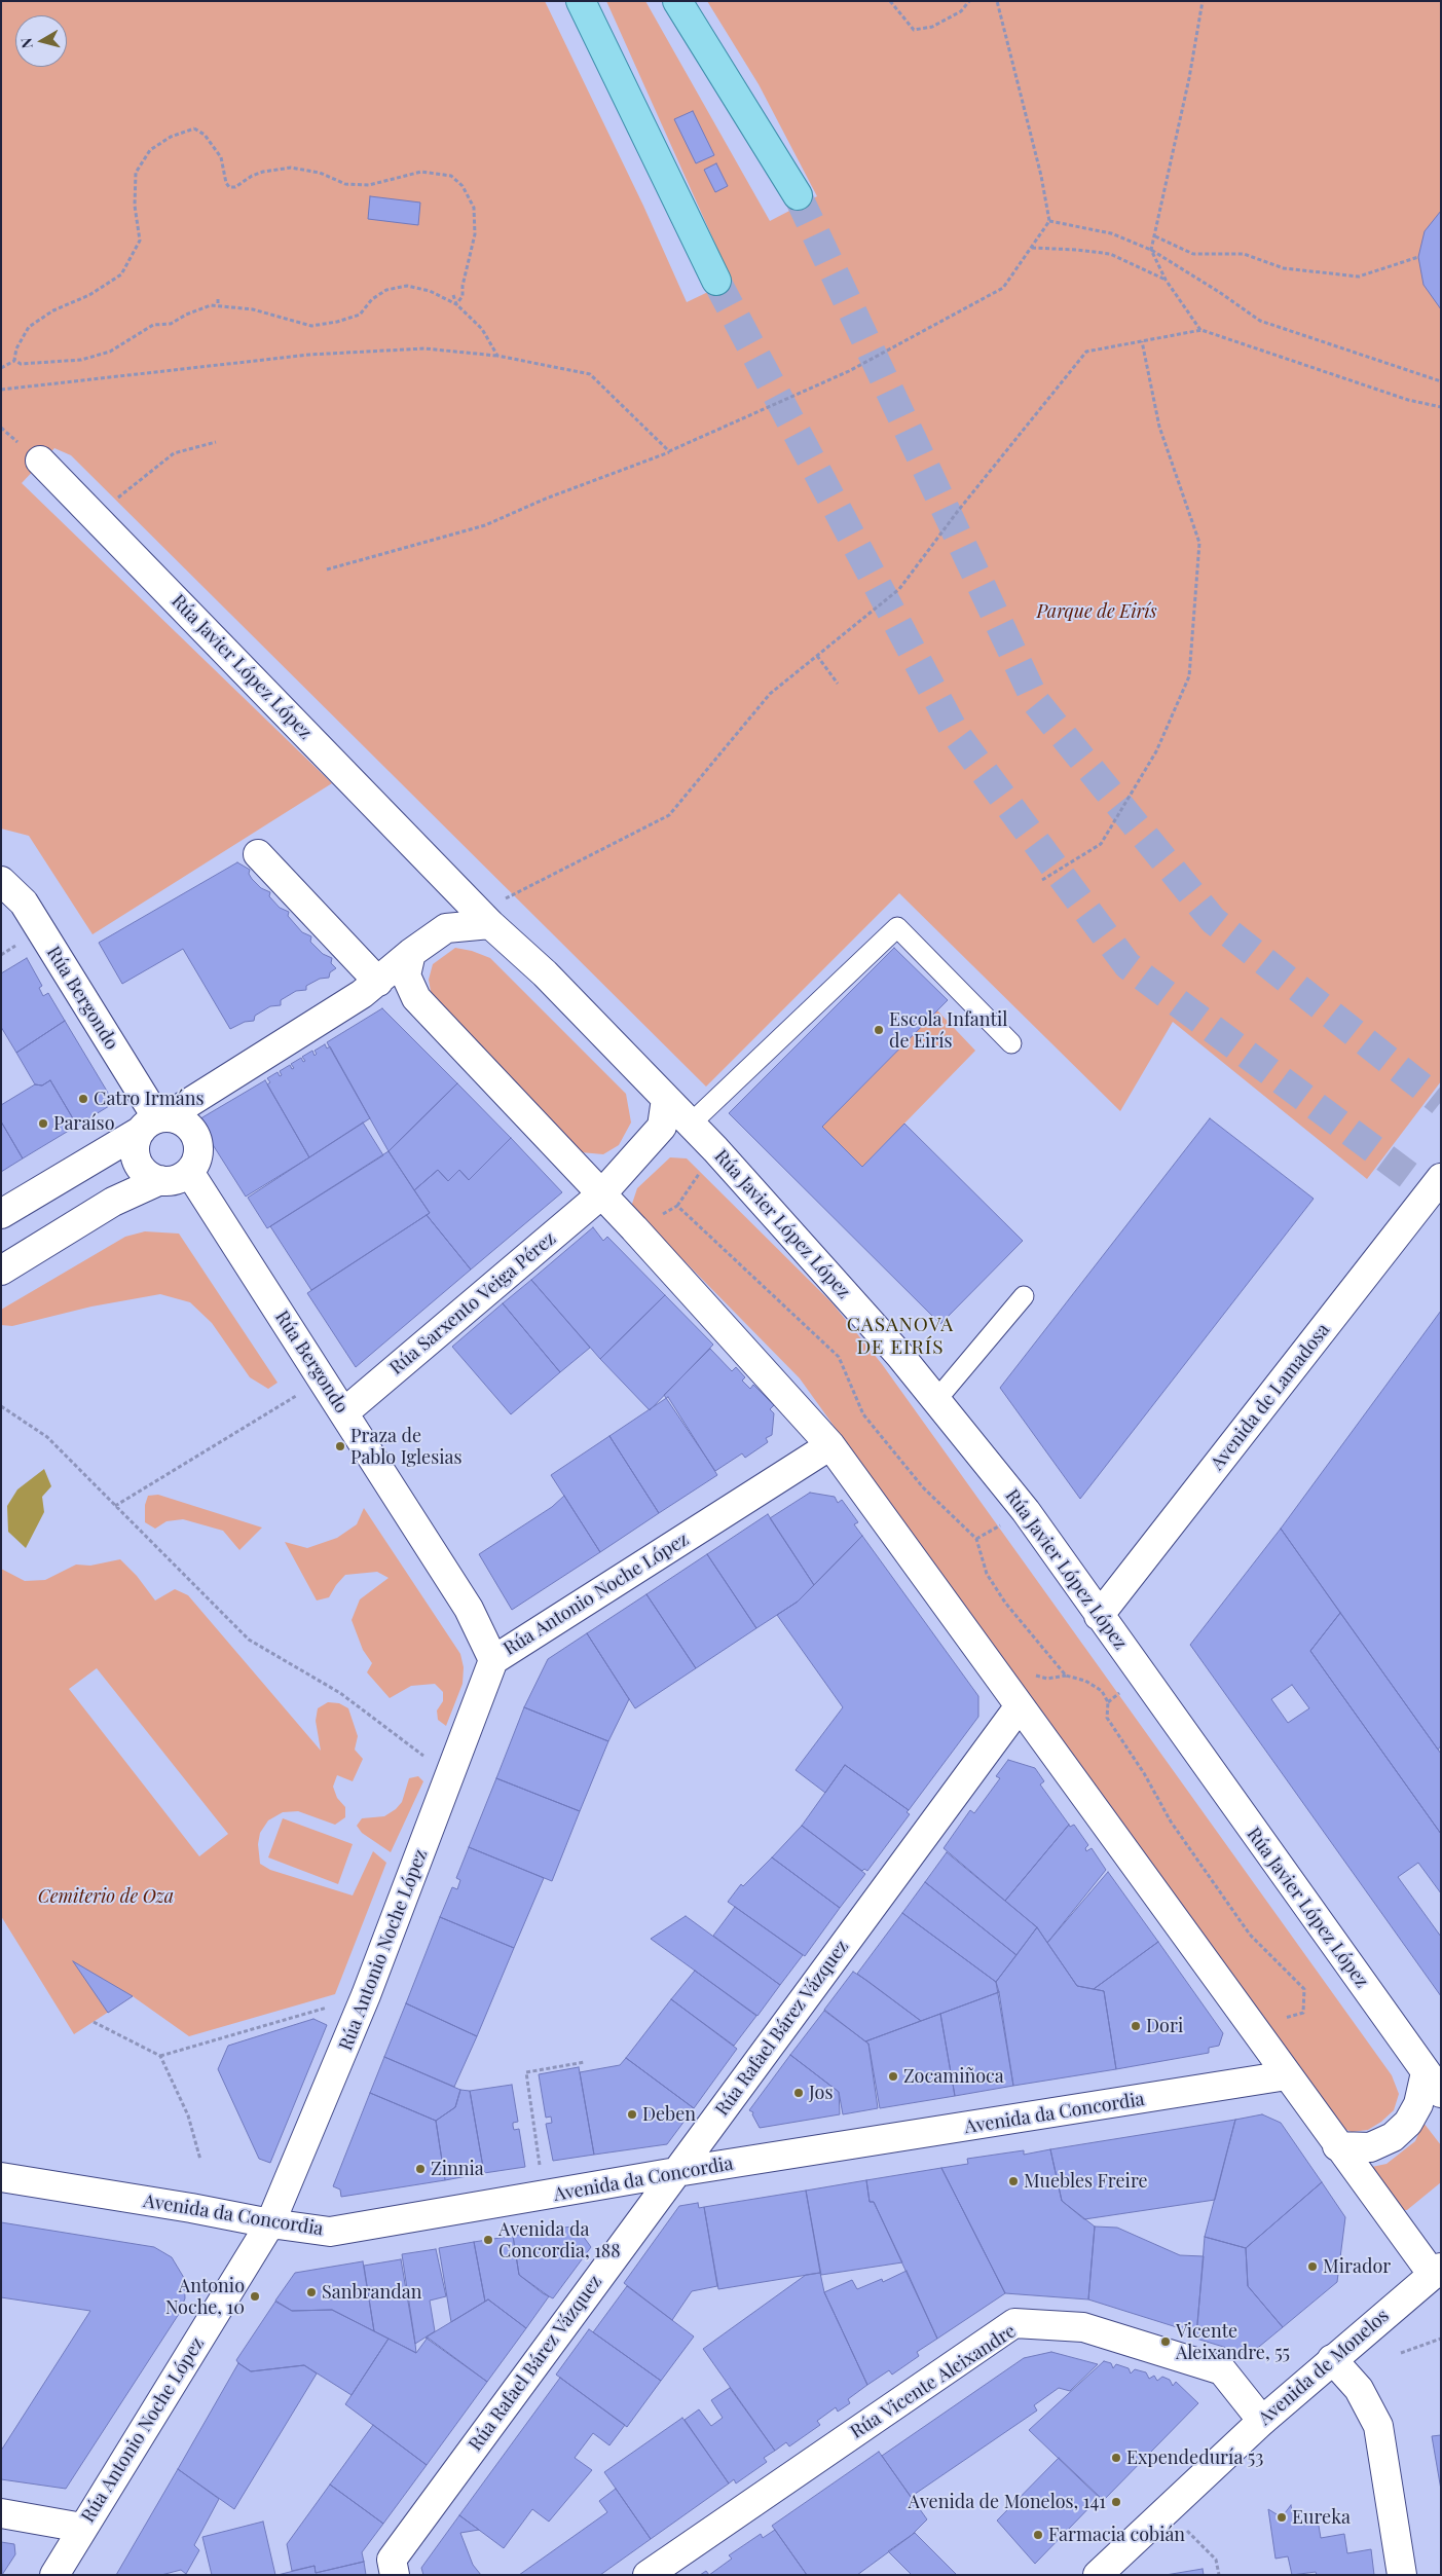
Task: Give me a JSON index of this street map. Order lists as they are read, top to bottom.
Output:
{
  "streets": {
    "street": [
      "Rúa Javier López López",
      "Rúa Bergondo",
      "Rúa Sarxento Veiga Pérez",
      "Avenida de Lamadosa",
      "Rúa Antonio Noche López",
      "Rúa Rafael Bárez Vázquez",
      "Avenida da Concordia",
      "Avenida de Monelos",
      "Rúa Vicente Aleixandre"
    ]
  },
  "crossings": [
    ["Rúa Javier López López", "Avenida de Lamadosa"],
    ["Rúa Bergondo", "Rúa Sarxento Veiga Pérez"],
    ["Rúa Bergondo", "Rúa Antonio Noche López"],
    ["Rúa Antonio Noche López", "Avenida da Concordia"],
    ["Rúa Rafael Bárez Vázquez", "Avenida da Concordia"],
    ["Avenida de Monelos", "Rúa Vicente Aleixandre"]
  ],
  "districts": ["CASANOVA DE EIRÍS"],
  "parks": ["Parque de Eirís", "Cemiterio de Oza"],
  "places": [
    "Escola Infantil de Eirís",
    "Catro Irmáns",
    "Paraíso",
    "Praza de Pablo Iglesias",
    "Dori",
    "Zocamiñoca",
    "Jos",
    "Deben",
    "Zinnia",
    "Muebles Freire",
    "Avenida da Concordia, 188",
    "Mirador",
    "Sanbrandan",
    "Antonio Noche, 10",
    "Vicente Aleixandre, 55",
    "Expendeduría 53",
    "Avenida de Monelos, 141",
    "Eureka",
    "Farmacia cobián"
  ],
  "north": "left"
}
